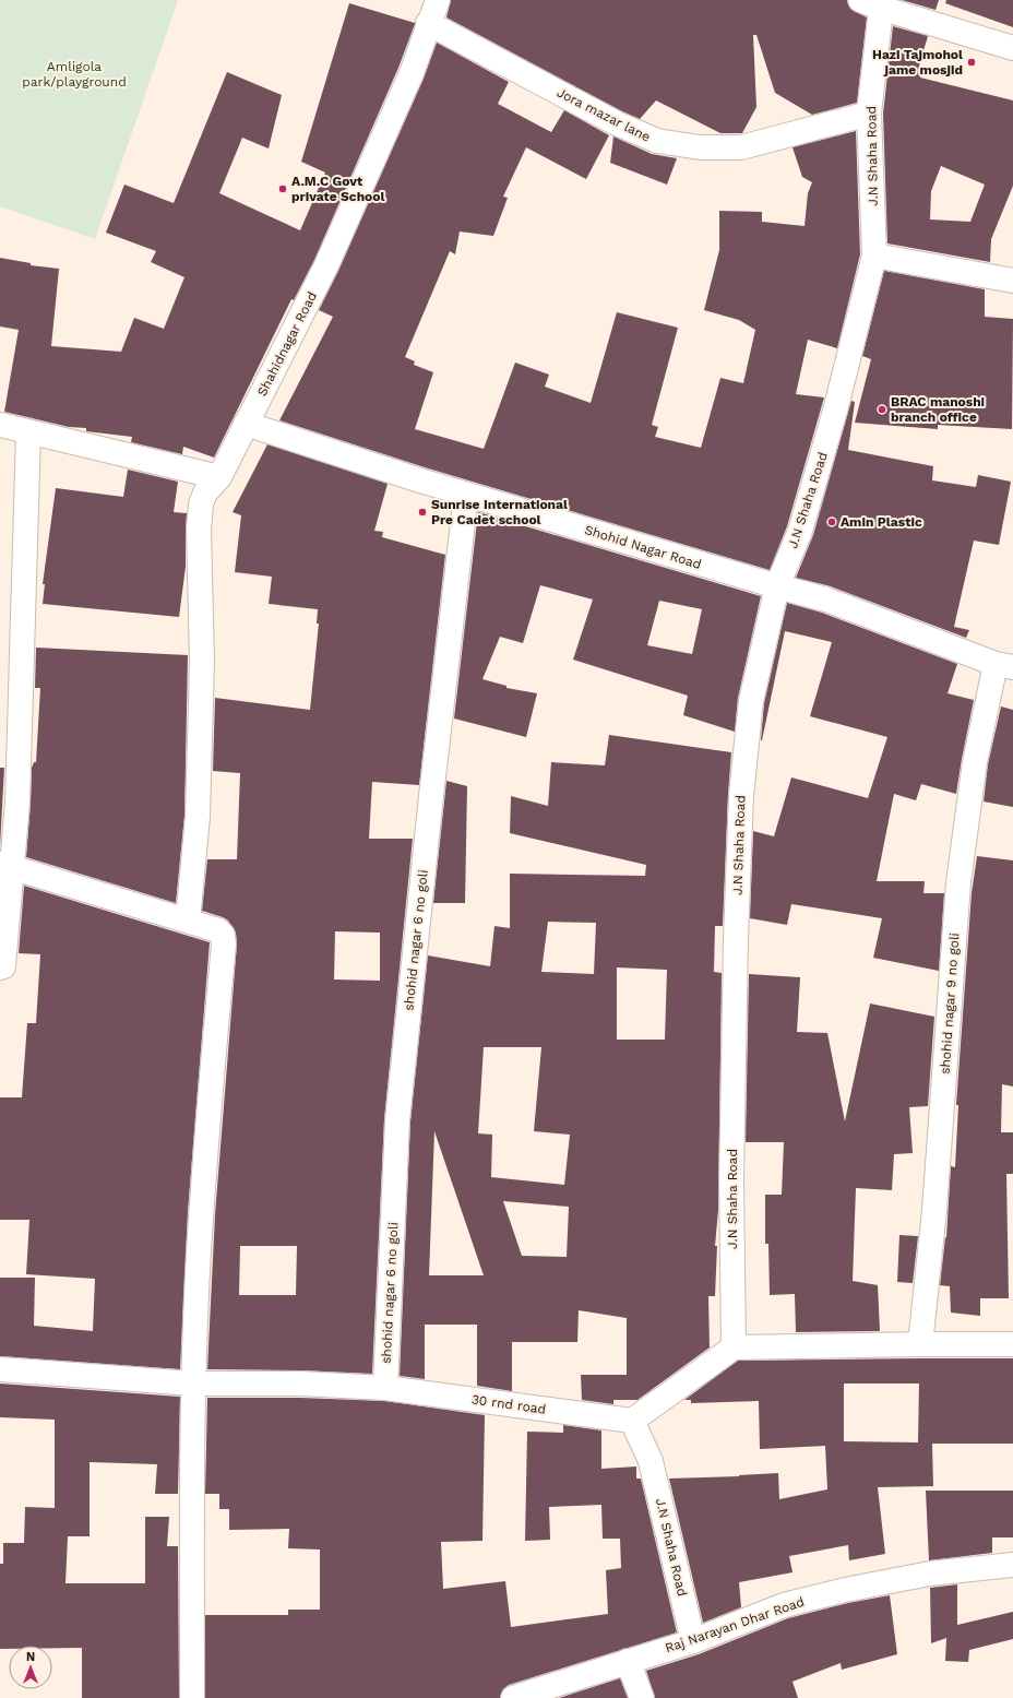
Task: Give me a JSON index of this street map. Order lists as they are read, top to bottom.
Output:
{
  "streets": {
    "street": [
      "Jora mazar lane",
      "J.N Shaha Road",
      "Shahidnagar Road",
      "Shohid Nagar Road",
      "shohid nagar 6 no goli",
      "shohid nagar 9 no goli",
      "30 rnd road",
      "Raj Narayan Dhar Road"
    ]
  },
  "crossings": [
    ["Jora mazar lane", "J.N Shaha Road"],
    ["Jora mazar lane", "Shahidnagar Road"],
    ["J.N Shaha Road", "Shohid Nagar Road"],
    ["J.N Shaha Road", "30 rnd road"],
    ["J.N Shaha Road", "Raj Narayan Dhar Road"],
    ["Shahidnagar Road", "Shohid Nagar Road"],
    ["Shohid Nagar Road", "shohid nagar 6 no goli"],
    ["Shohid Nagar Road", "shohid nagar 9 no goli"],
    ["shohid nagar 6 no goli", "30 rnd road"]
  ],
  "parks": ["Amligola park/playground"],
  "places": [
    "Hazi Tajmohol jame mosjid",
    "A.M.C Govt private School",
    "BRAC manoshi branch office",
    "Sunrise International Pre Cadet school",
    "Amin Plastic"
  ],
  "north": "top"
}
